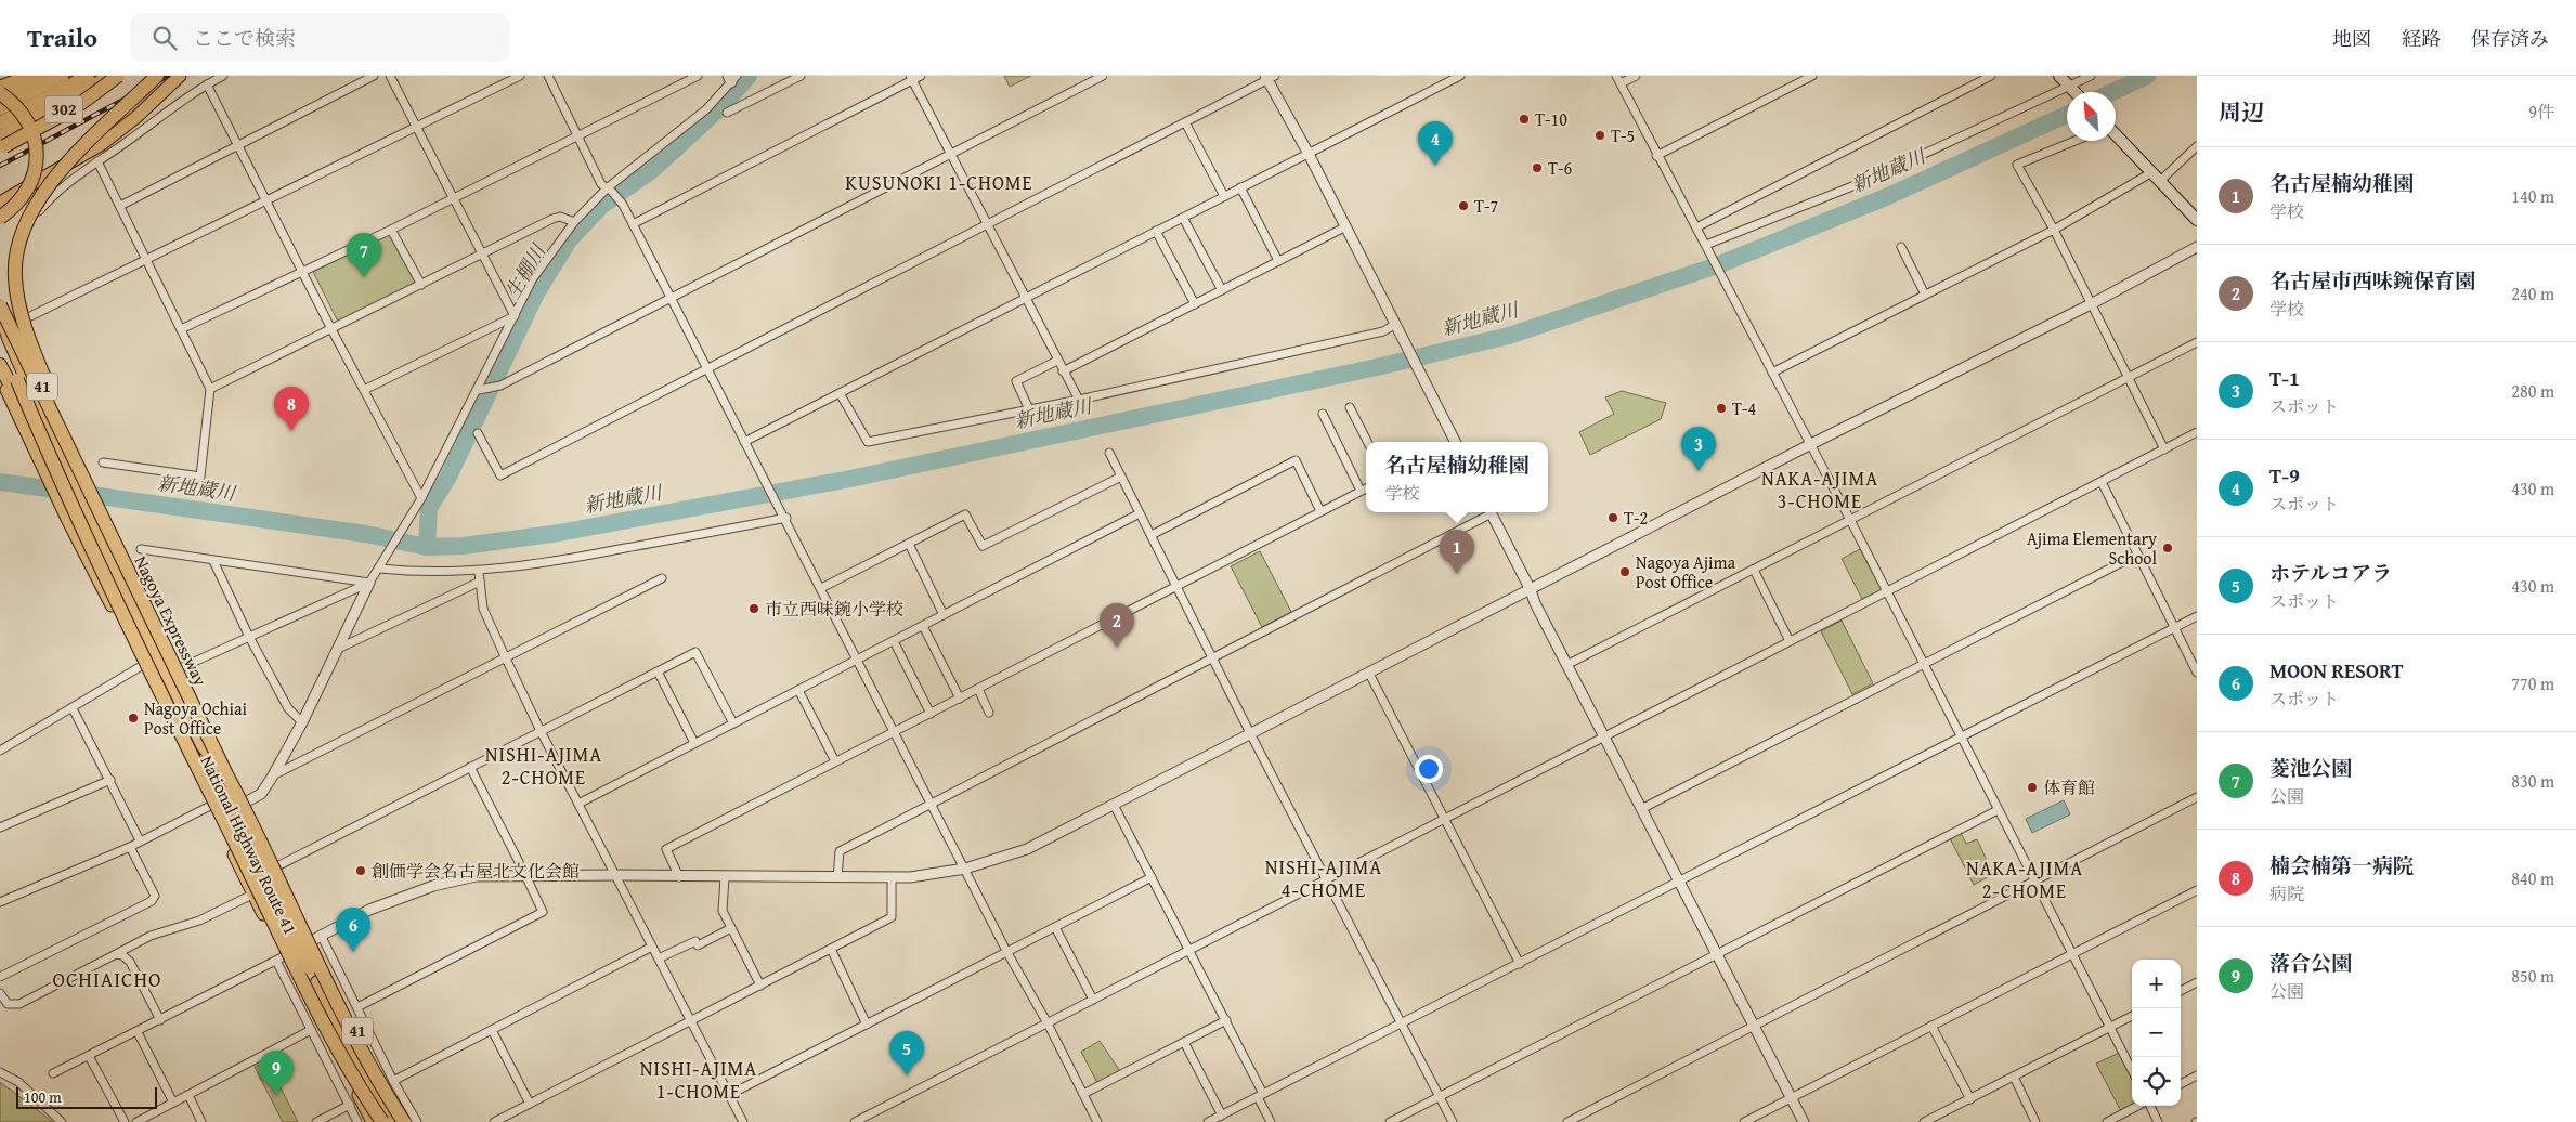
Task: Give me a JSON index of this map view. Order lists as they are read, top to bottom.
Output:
{
  "streets": {
    "highway": [
      "302",
      "41",
      "Nagoya Expressway",
      "National Highway Route 41"
    ]
  },
  "crossings": [
    ["Nagoya Expressway", "National Highway Route 41"]
  ],
  "districts": [
    "KUSUNOKI 1-CHOME",
    "NAKA-AJIMA 3-CHOME",
    "NISHI-AJIMA 2-CHOME",
    "NISHI-AJIMA 4-CHOME",
    "NAKA-AJIMA 2-CHOME",
    "OCHIAICHO",
    "NISHI-AJIMA 1-CHOME"
  ],
  "water": ["新地蔵川", "生棚川"],
  "places": [
    "T-10",
    "T-5",
    "T-6",
    "T-7",
    "T-4",
    "T-2",
    "Ajima Elementary School",
    "Nagoya Ajima Post Office",
    "市立西味鋺小学校",
    "Nagoya Ochiai Post Office",
    "体育館",
    "創価学会名古屋北文化会館"
  ],
  "scale_bar": "100 m",
  "north": "top left",
  "page": {
    "header": "Trailo",
    "search": "ここで検索",
    "nav": ["地図", "経路", "保存済み"],
    "heading": ["周辺", "9件"],
    "pins": [
      "4",
      "7",
      "8",
      "3",
      "1",
      "2",
      "6",
      "5",
      "9"
    ],
    "list": [
      {
        "mark": "1",
        "name": "名古屋楠幼稚園",
        "note": "学校",
        "value": "140 m"
      },
      {
        "mark": "2",
        "name": "名古屋市西味鋺保育園",
        "note": "学校",
        "value": "240 m"
      },
      {
        "mark": "3",
        "name": "T-1",
        "note": "スポット",
        "value": "280 m"
      },
      {
        "mark": "4",
        "name": "T-9",
        "note": "スポット",
        "value": "430 m"
      },
      {
        "mark": "5",
        "name": "ホテルコアラ",
        "note": "スポット",
        "value": "430 m"
      },
      {
        "mark": "6",
        "name": "MOON RESORT",
        "note": "スポット",
        "value": "770 m"
      },
      {
        "mark": "7",
        "name": "菱池公園",
        "note": "公園",
        "value": "830 m"
      },
      {
        "mark": "8",
        "name": "楠会楠第一病院",
        "note": "病院",
        "value": "840 m"
      },
      {
        "mark": "9",
        "name": "落合公園",
        "note": "公園",
        "value": "850 m"
      }
    ],
    "popup": ["名古屋楠幼稚園", "学校"],
    "map_buttons": ["+", "−"],
    "scale": "100 m"
  }
}
